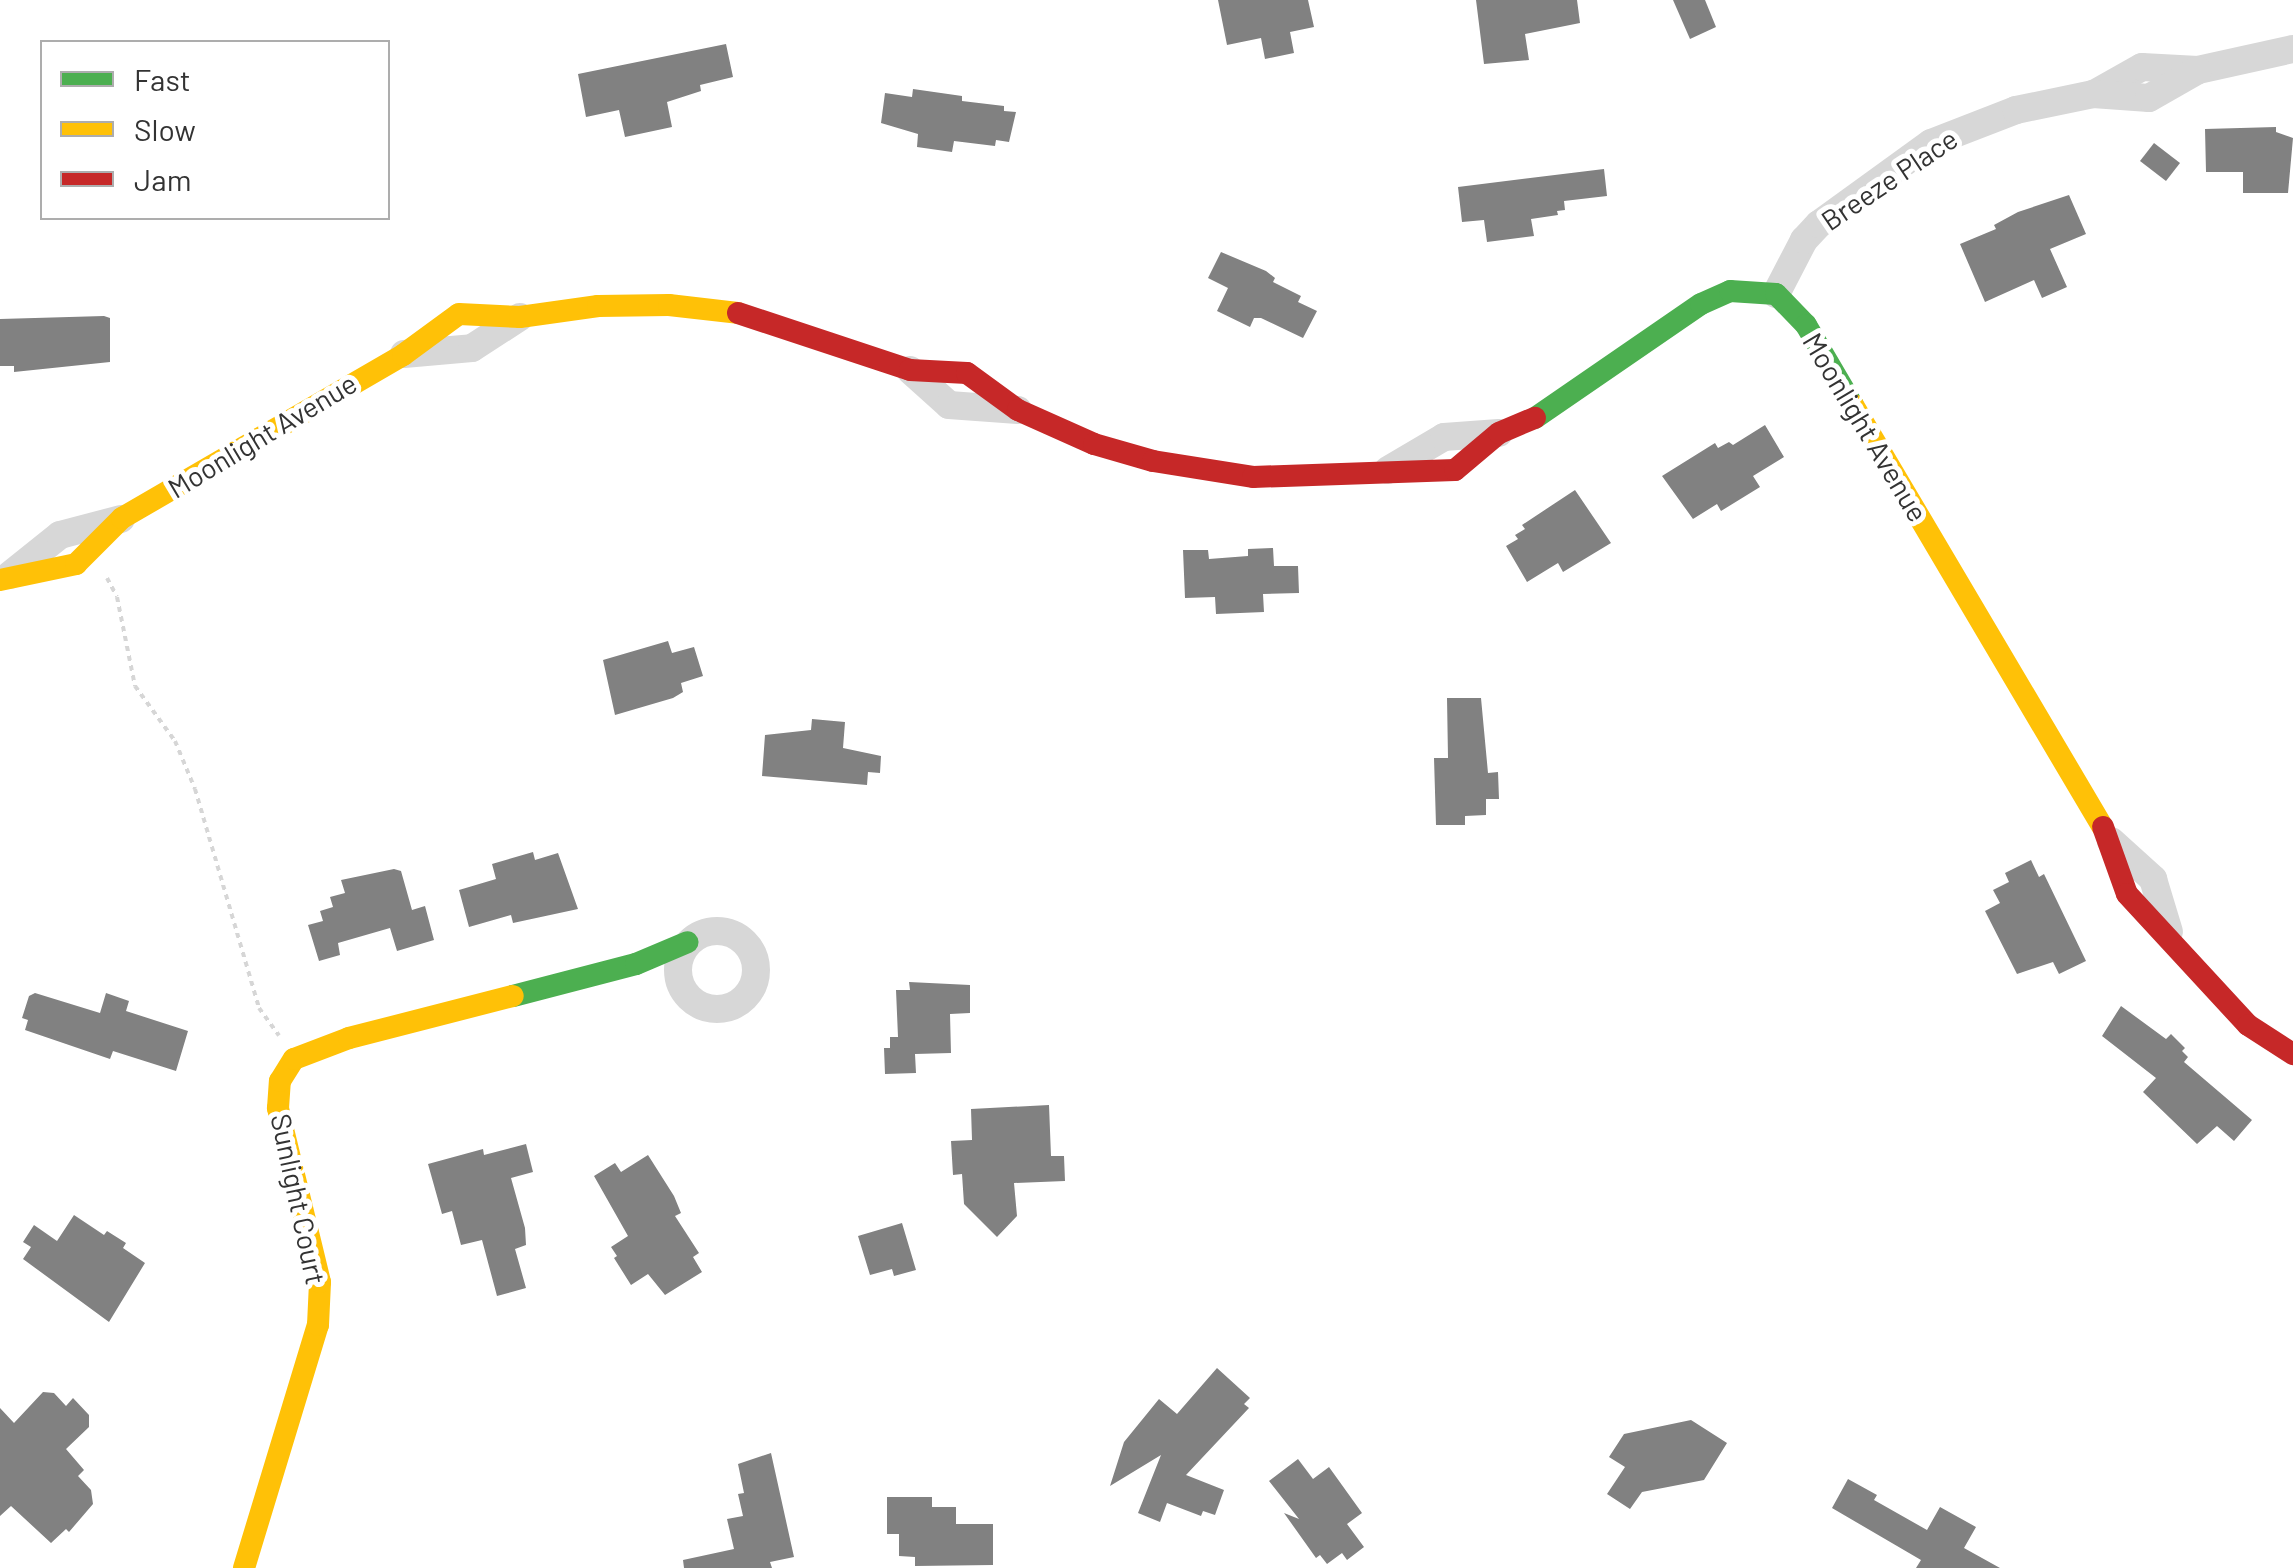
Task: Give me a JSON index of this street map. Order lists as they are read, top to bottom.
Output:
{
  "streets": {
    "street": ["Breeze Place", "Moonlight Avenue", "Sunlight Court"]
  },
  "crossings": [
    ["Breeze Place", "Moonlight Avenue"]
  ],
  "legend": ["Fast", "Slow", "Jam"]
}
